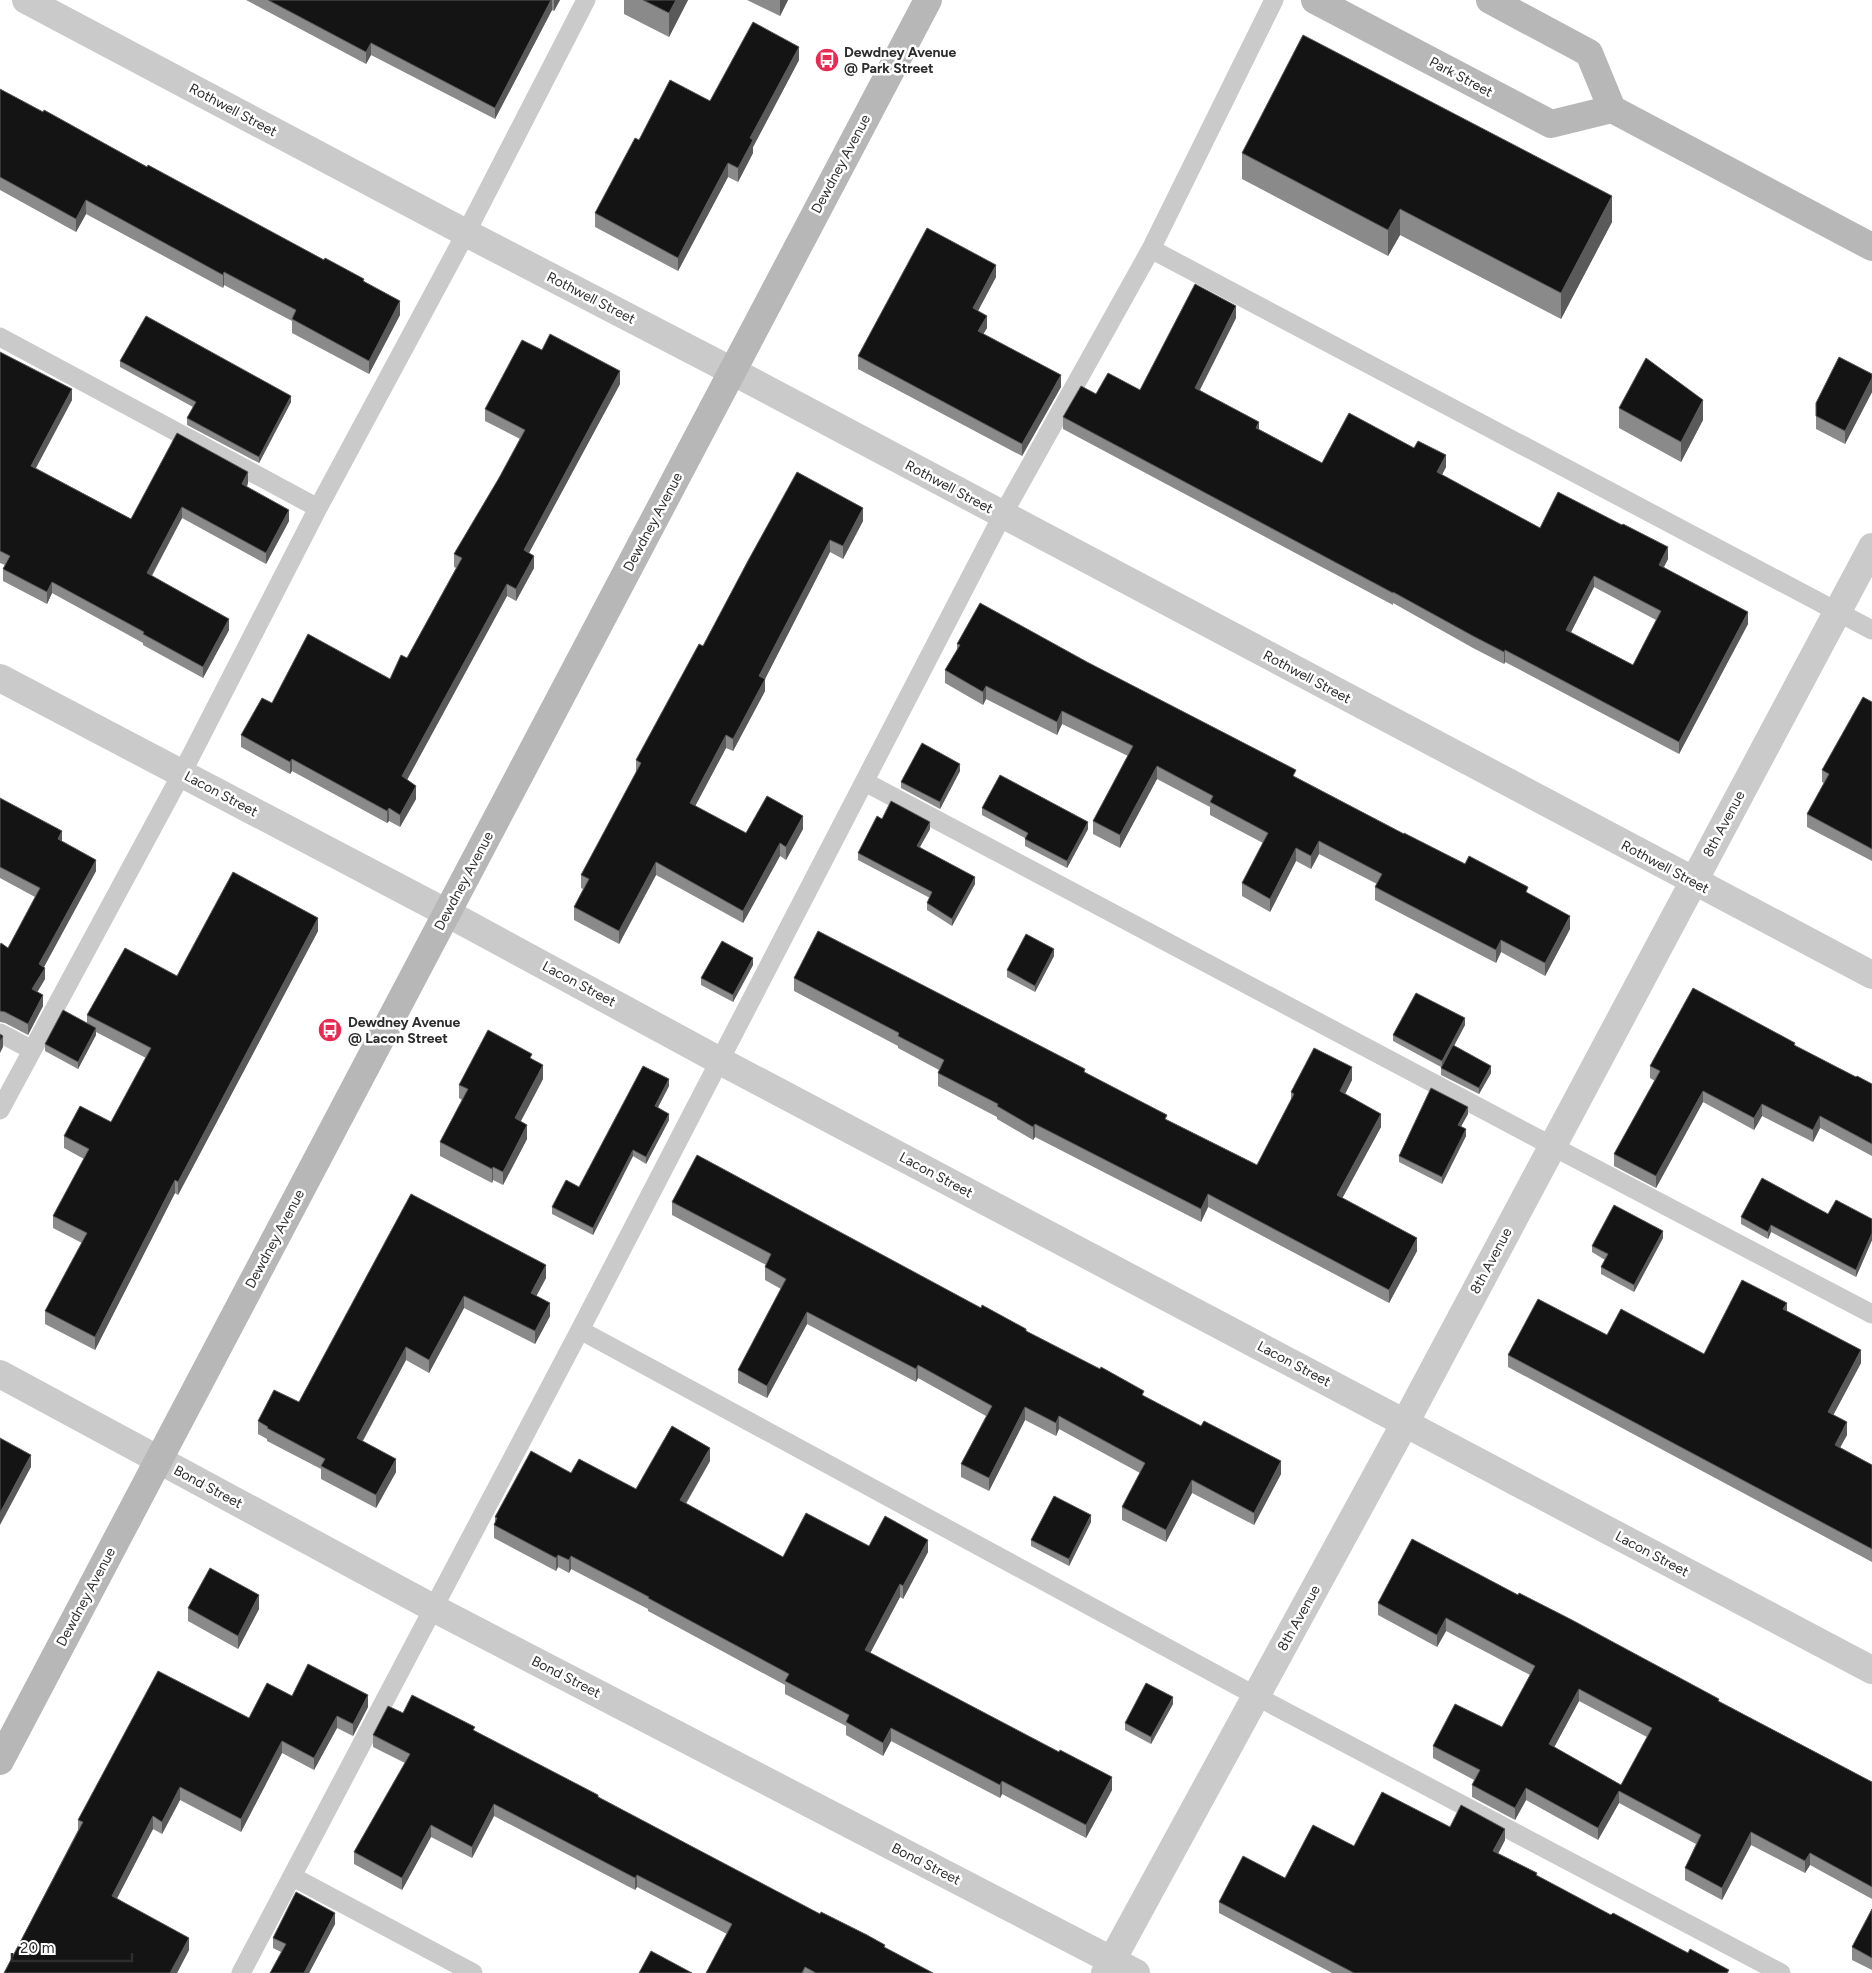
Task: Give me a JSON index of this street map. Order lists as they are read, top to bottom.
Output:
{
  "streets": {
    "street": [
      "Park Street",
      "Rothwell Street",
      "Dewdney Avenue",
      "Lacon Street",
      "8th Avenue",
      "Bond Street"
    ]
  },
  "crossings": [
    ["Rothwell Street", "Dewdney Avenue"],
    ["Rothwell Street", "8th Avenue"],
    ["Dewdney Avenue", "Lacon Street"],
    ["Dewdney Avenue", "Bond Street"],
    ["Lacon Street", "8th Avenue"],
    ["8th Avenue", "Bond Street"]
  ],
  "places": {
    "bus stop": ["Dewdney Avenue @ Park Street", "Dewdney Avenue @ Lacon Street"]
  },
  "scale_bar": "20 m"
}
